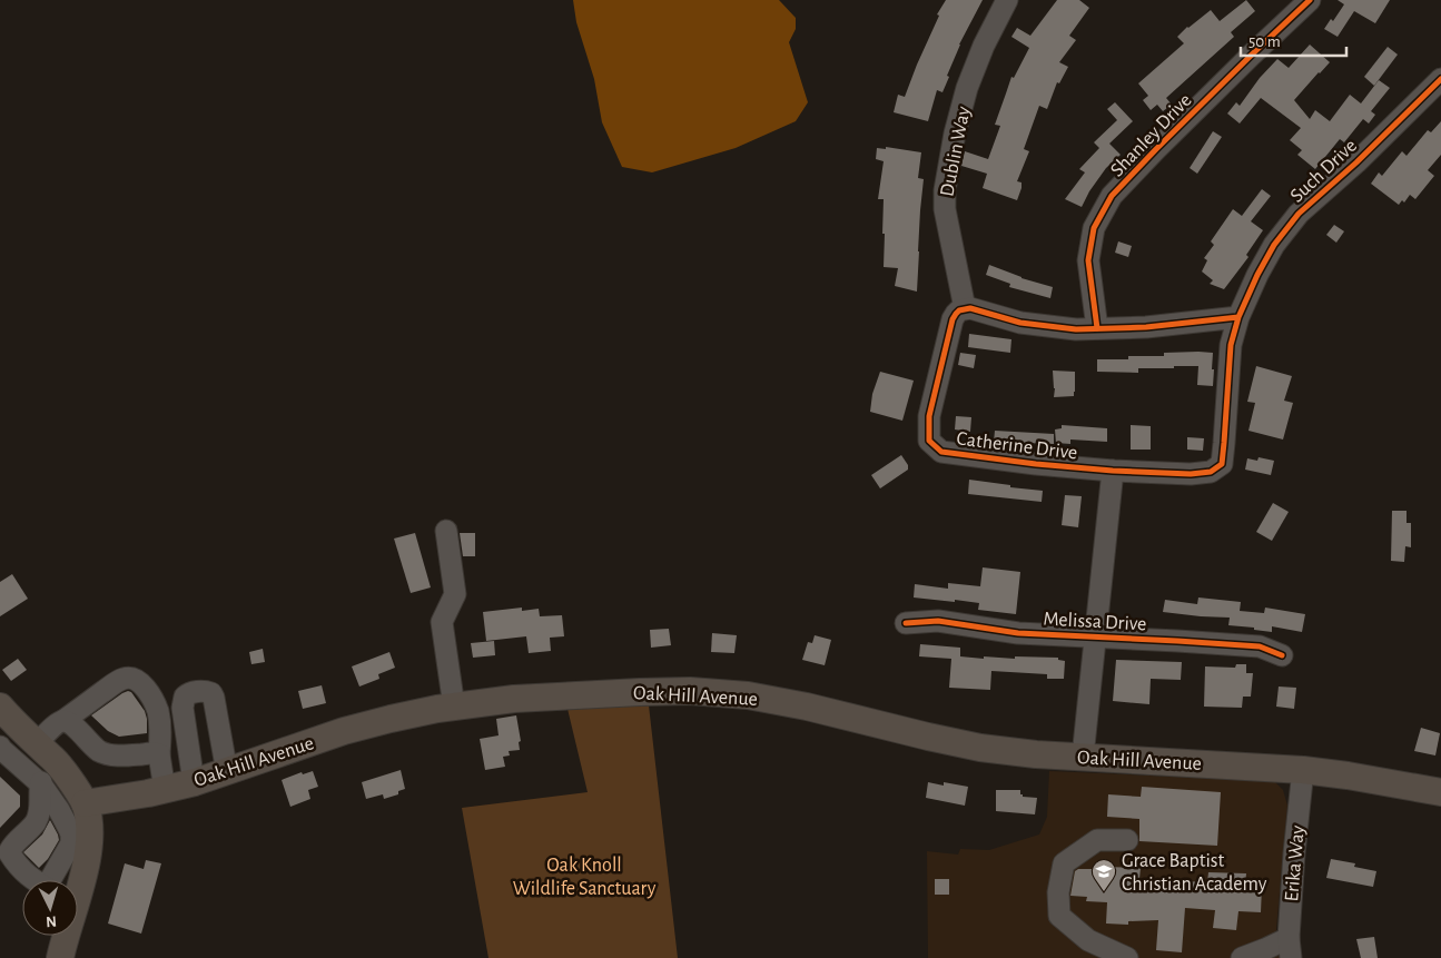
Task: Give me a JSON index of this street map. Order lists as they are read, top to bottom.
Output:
{
  "streets": {
    "main road": ["Oak Hill Avenue"],
    "street": [
      "Shanley Drive",
      "Dublin Way",
      "Such Drive",
      "Catherine Drive",
      "Melissa Drive",
      "Erika Way"
    ]
  },
  "crossings": [
    ["Dublin Way", "Catherine Drive"],
    ["Such Drive", "Catherine Drive"],
    ["Oak Hill Avenue", "Erika Way"]
  ],
  "parks": ["Oak Knoll Wildlife Sanctuary"],
  "places": {
    "school or university": ["Grace Baptist Christian Academy"]
  },
  "scale_bar": "50 m",
  "north": "bottom"
}
